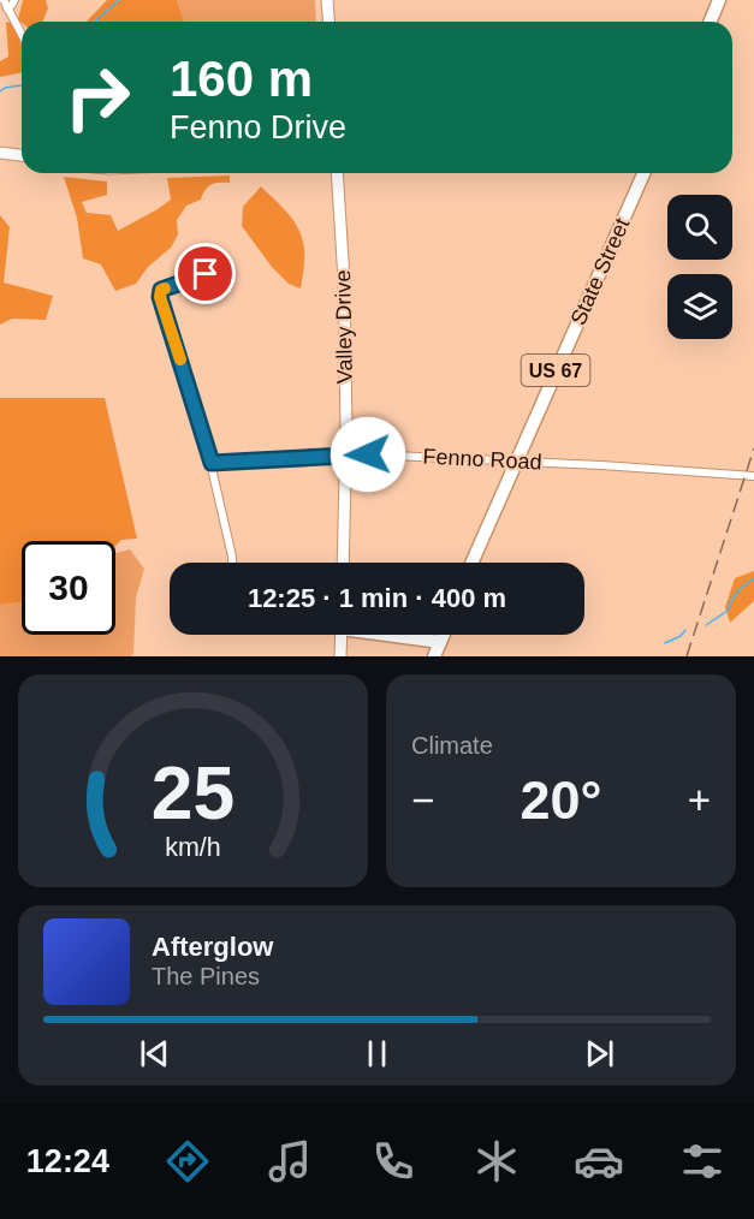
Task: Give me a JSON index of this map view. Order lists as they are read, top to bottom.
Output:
{
  "streets": {
    "main road": ["State Street", "US 67"],
    "street": ["Valley Drive", "Fenno Road"]
  },
  "crossings": [
    ["State Street", "Fenno Road"],
    ["Valley Drive", "Fenno Road"]
  ],
  "page": {
    "turn": ["160 m", "Fenno Drive"],
    "limit": "30",
    "trip": "12:25 · 1 min · 400 m",
    "tile": "Climate",
    "heat": ["−", "20°", "+"],
    "song": ["Afterglow", "The Pines"],
    "tabs": "12:24",
    "gauge": ["25", "km/h"]
  }
}
